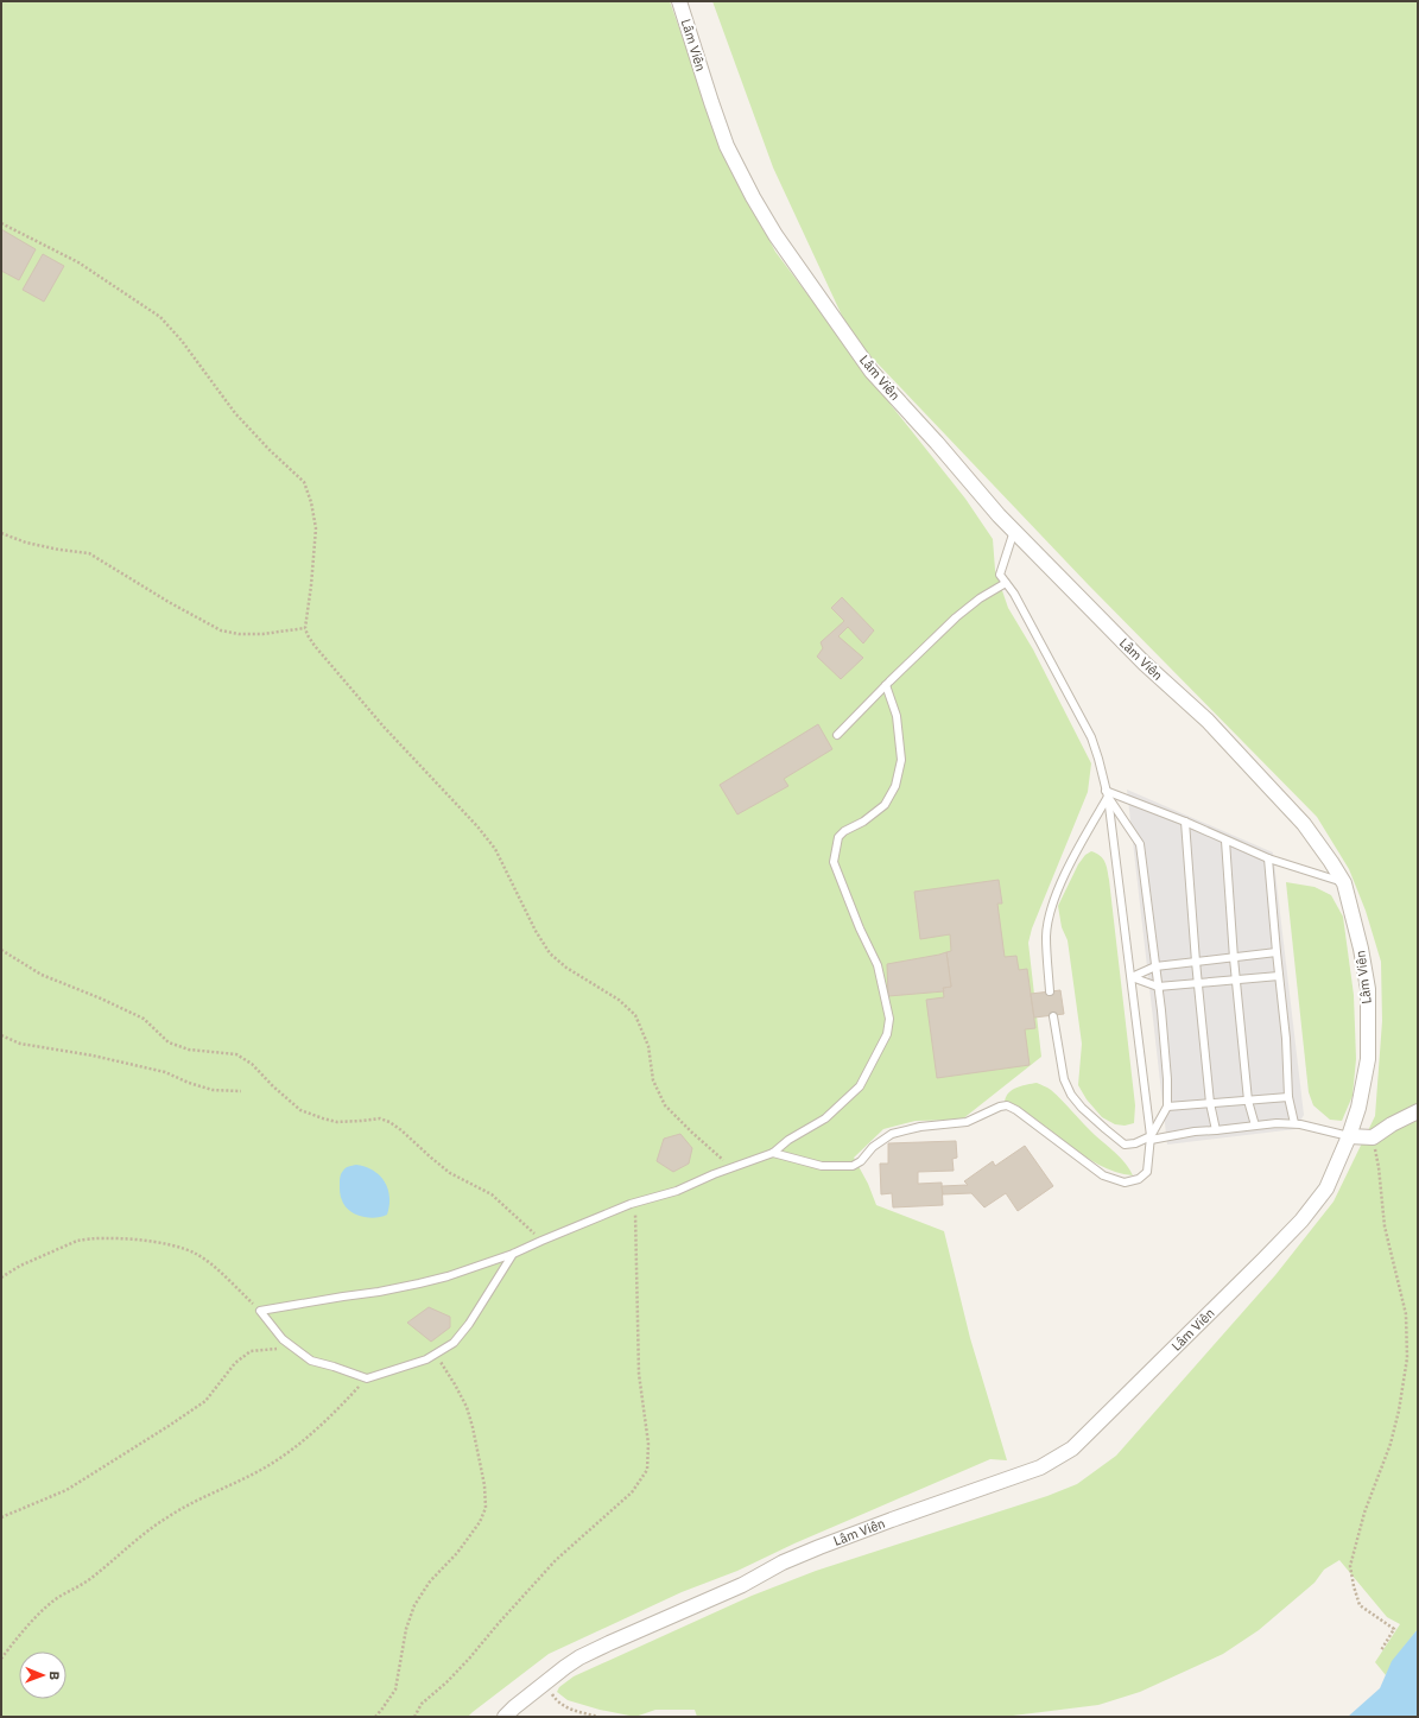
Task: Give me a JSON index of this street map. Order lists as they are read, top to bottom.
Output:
{
  "streets": {
    "street": ["Lâm Viên"]
  },
  "north": "right"
}
